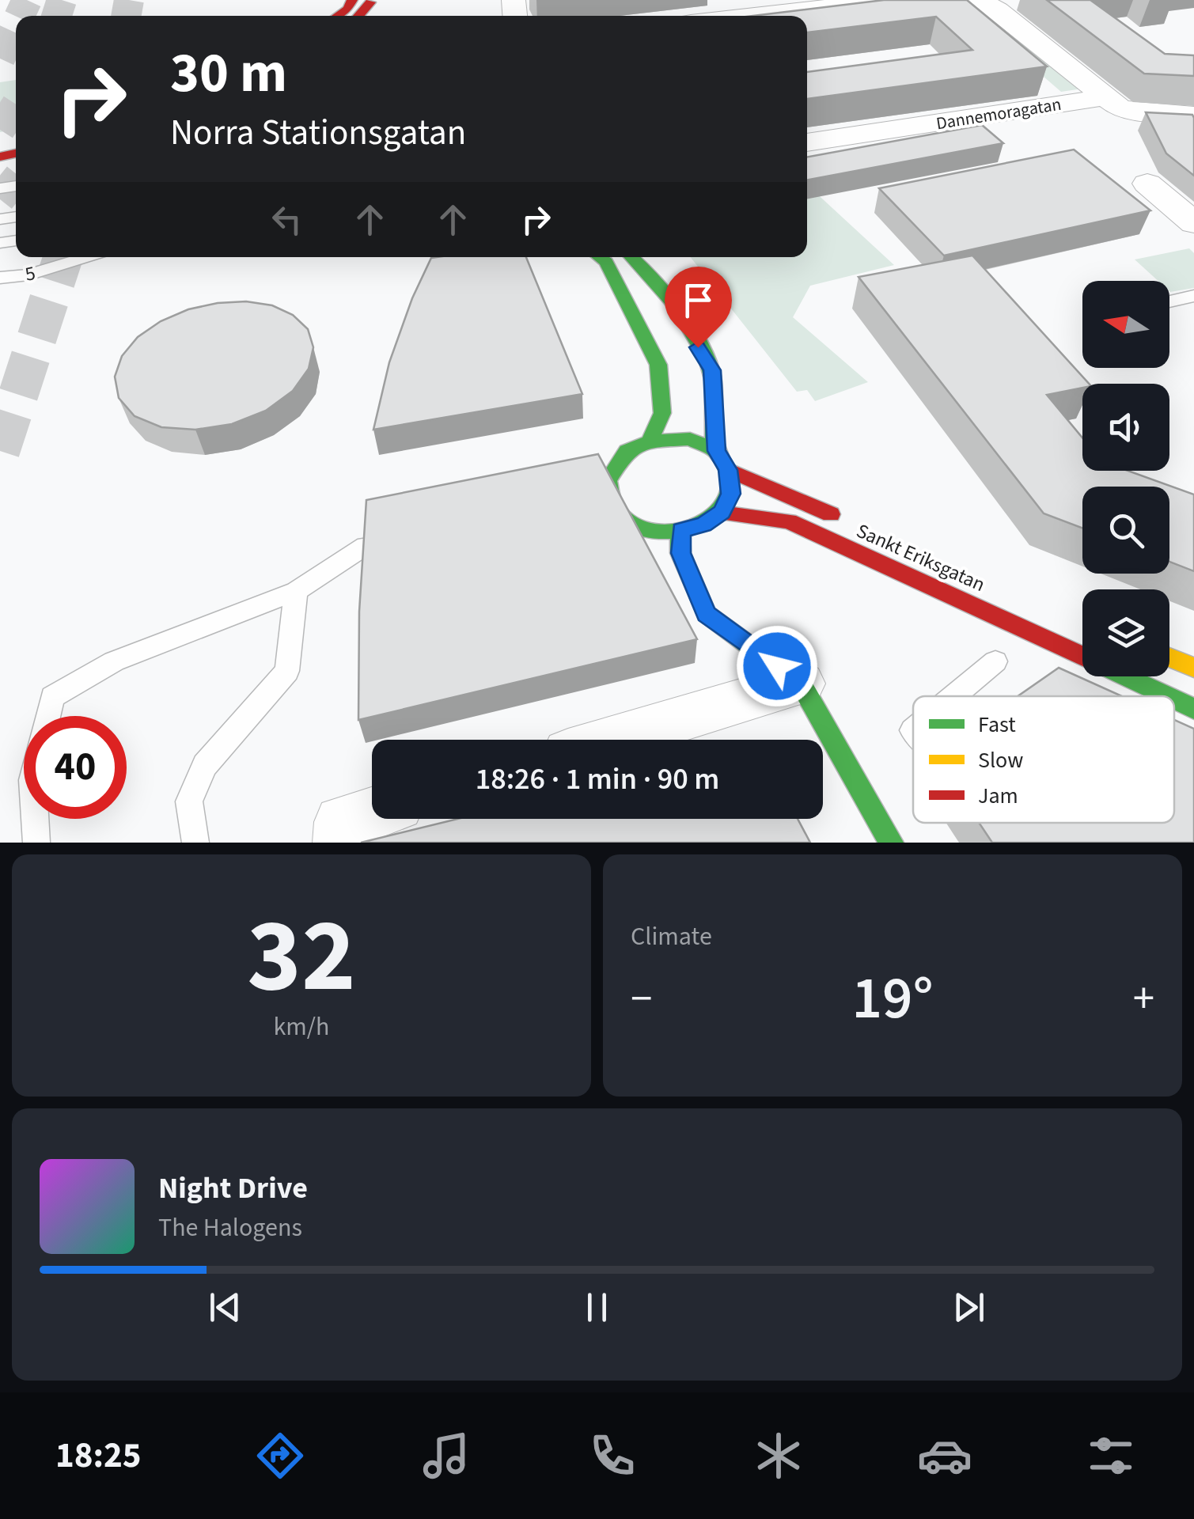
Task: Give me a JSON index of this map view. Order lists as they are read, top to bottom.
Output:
{
  "streets": {
    "main road": ["Sankt Eriksgatan"],
    "street": ["Dannemoragatan"],
    "lane": ["5"]
  },
  "legend": ["Fast", "Slow", "Jam"],
  "north": "left",
  "page": {
    "turn": ["30 m", "Norra Stationsgatan"],
    "limit": "40",
    "trip": "18:26 · 1 min · 90 m",
    "tile": [
      ["32", "km/h"],
      "Climate"
    ],
    "heat": ["−", "19°", "+"],
    "song": ["Night Drive", "The Halogens"],
    "tabs": "18:25"
  }
}
